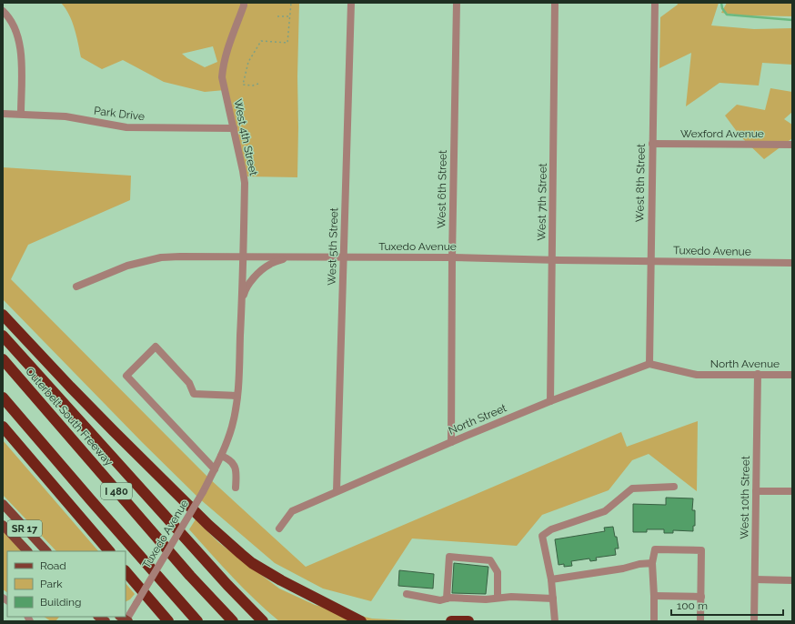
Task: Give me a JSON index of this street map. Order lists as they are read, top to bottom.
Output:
{
  "streets": {
    "highway": ["Outerbelt South Freeway", "I 480"],
    "main road": ["SR 17"],
    "street": [
      "Park Drive",
      "Wexford Avenue",
      "West 4th Street",
      "West 8th Street",
      "West 6th Street",
      "West 7th Street",
      "West 5th Street",
      "Tuxedo Avenue",
      "North Avenue",
      "North Street",
      "West 10th Street"
    ]
  },
  "crossings": [
    ["Park Drive", "West 4th Street"],
    ["Wexford Avenue", "West 8th Street"],
    ["West 4th Street", "Tuxedo Avenue"],
    ["West 8th Street", "Tuxedo Avenue"],
    ["West 8th Street", "North Avenue"],
    ["West 8th Street", "North Street"],
    ["West 6th Street", "Tuxedo Avenue"],
    ["West 6th Street", "North Street"],
    ["West 7th Street", "Tuxedo Avenue"],
    ["West 7th Street", "North Street"],
    ["West 5th Street", "Tuxedo Avenue"],
    ["West 5th Street", "North Street"],
    ["North Avenue", "North Street"],
    ["North Avenue", "West 10th Street"]
  ],
  "legend": ["Road", "Park", "Building"],
  "scale_bar": "100 m"
}
